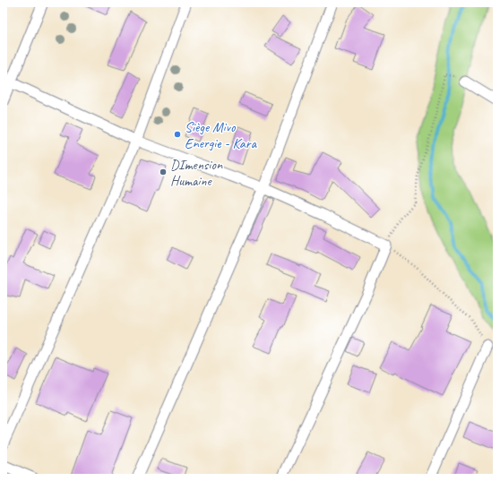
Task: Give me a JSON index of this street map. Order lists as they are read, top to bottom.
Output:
{
  "places": ["Siège Mivo Energie - Kara", "DImension Humaine"]
}
